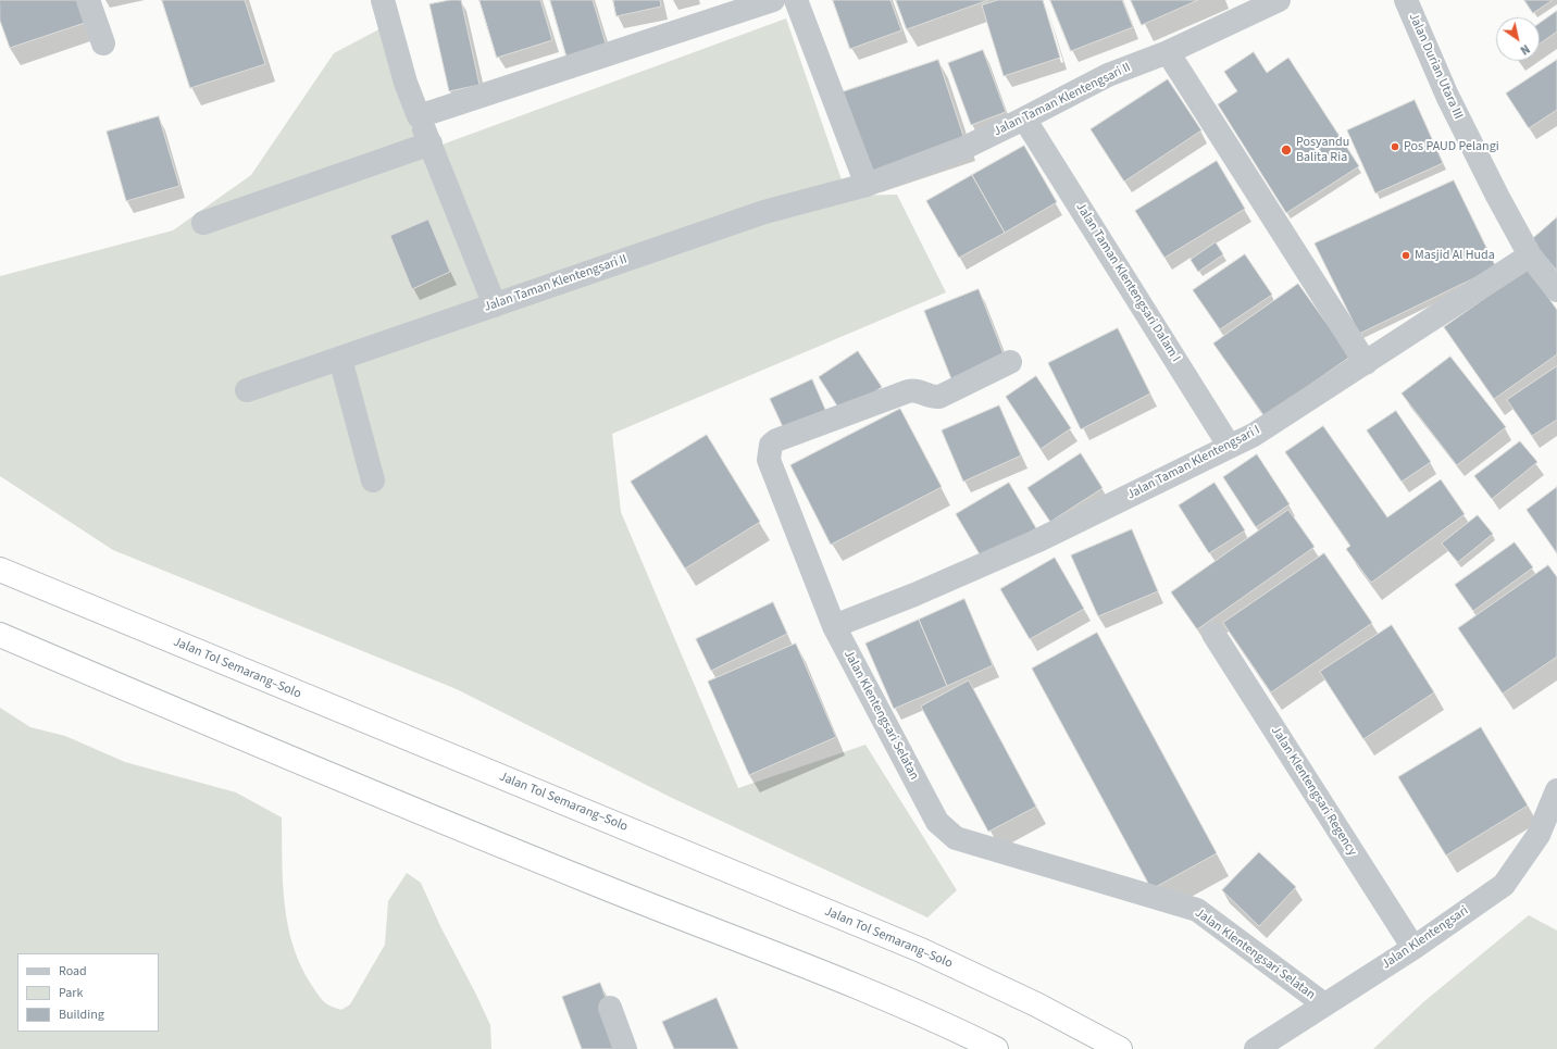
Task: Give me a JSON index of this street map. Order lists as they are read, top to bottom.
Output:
{
  "streets": {
    "highway": ["Jalan Tol Semarang–Solo"],
    "street": [
      "Jalan Durian Utara III",
      "Jalan Taman Klentengsari II",
      "Jalan Taman Klentengsari Dalam I",
      "Jalan Taman Klentengsari I",
      "Jalan Klentengsari Selatan",
      "Jalan Klentengsari Regency",
      "Jalan Klentengsari"
    ]
  },
  "crossings": [
    ["Jalan Durian Utara III", "Jalan Taman Klentengsari I"],
    ["Jalan Taman Klentengsari II", "Jalan Taman Klentengsari Dalam I"],
    ["Jalan Taman Klentengsari Dalam I", "Jalan Taman Klentengsari I"],
    ["Jalan Taman Klentengsari I", "Jalan Klentengsari Selatan"],
    ["Jalan Klentengsari Selatan", "Jalan Klentengsari"],
    ["Jalan Klentengsari Regency", "Jalan Klentengsari"]
  ],
  "places": ["Pos PAUD Pelangi", "Posyandu Balita Ria", "Masjid Al Huda"],
  "legend": ["Road", "Park", "Building"],
  "north": "bottom right"
}
